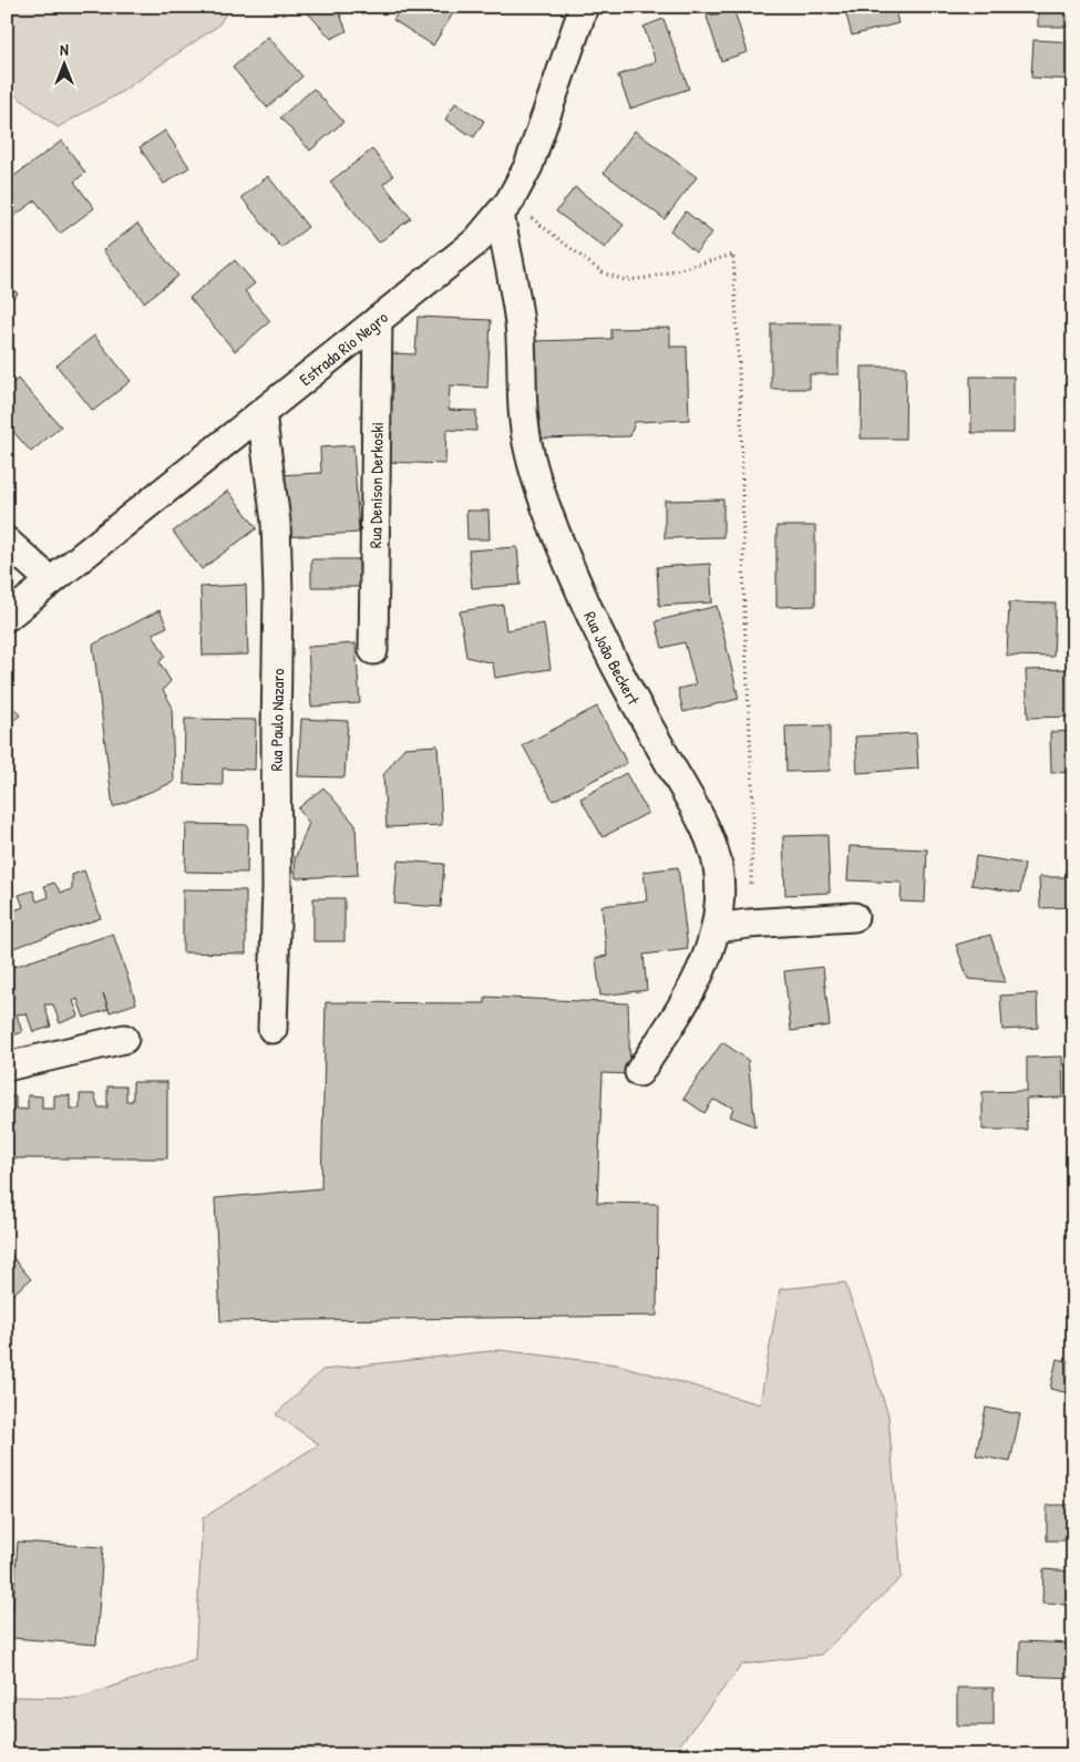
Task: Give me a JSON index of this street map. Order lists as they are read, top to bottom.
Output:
{
  "streets": {
    "street": [
      "Estrada Rio Negro",
      "Rua Denison Derkoski",
      "Rua João Beckert",
      "Rua Paulo Nazaro"
    ]
  },
  "crossings": [
    ["Estrada Rio Negro", "Rua Denison Derkoski"],
    ["Estrada Rio Negro", "Rua João Beckert"],
    ["Estrada Rio Negro", "Rua Paulo Nazaro"]
  ],
  "north": "top"
}
